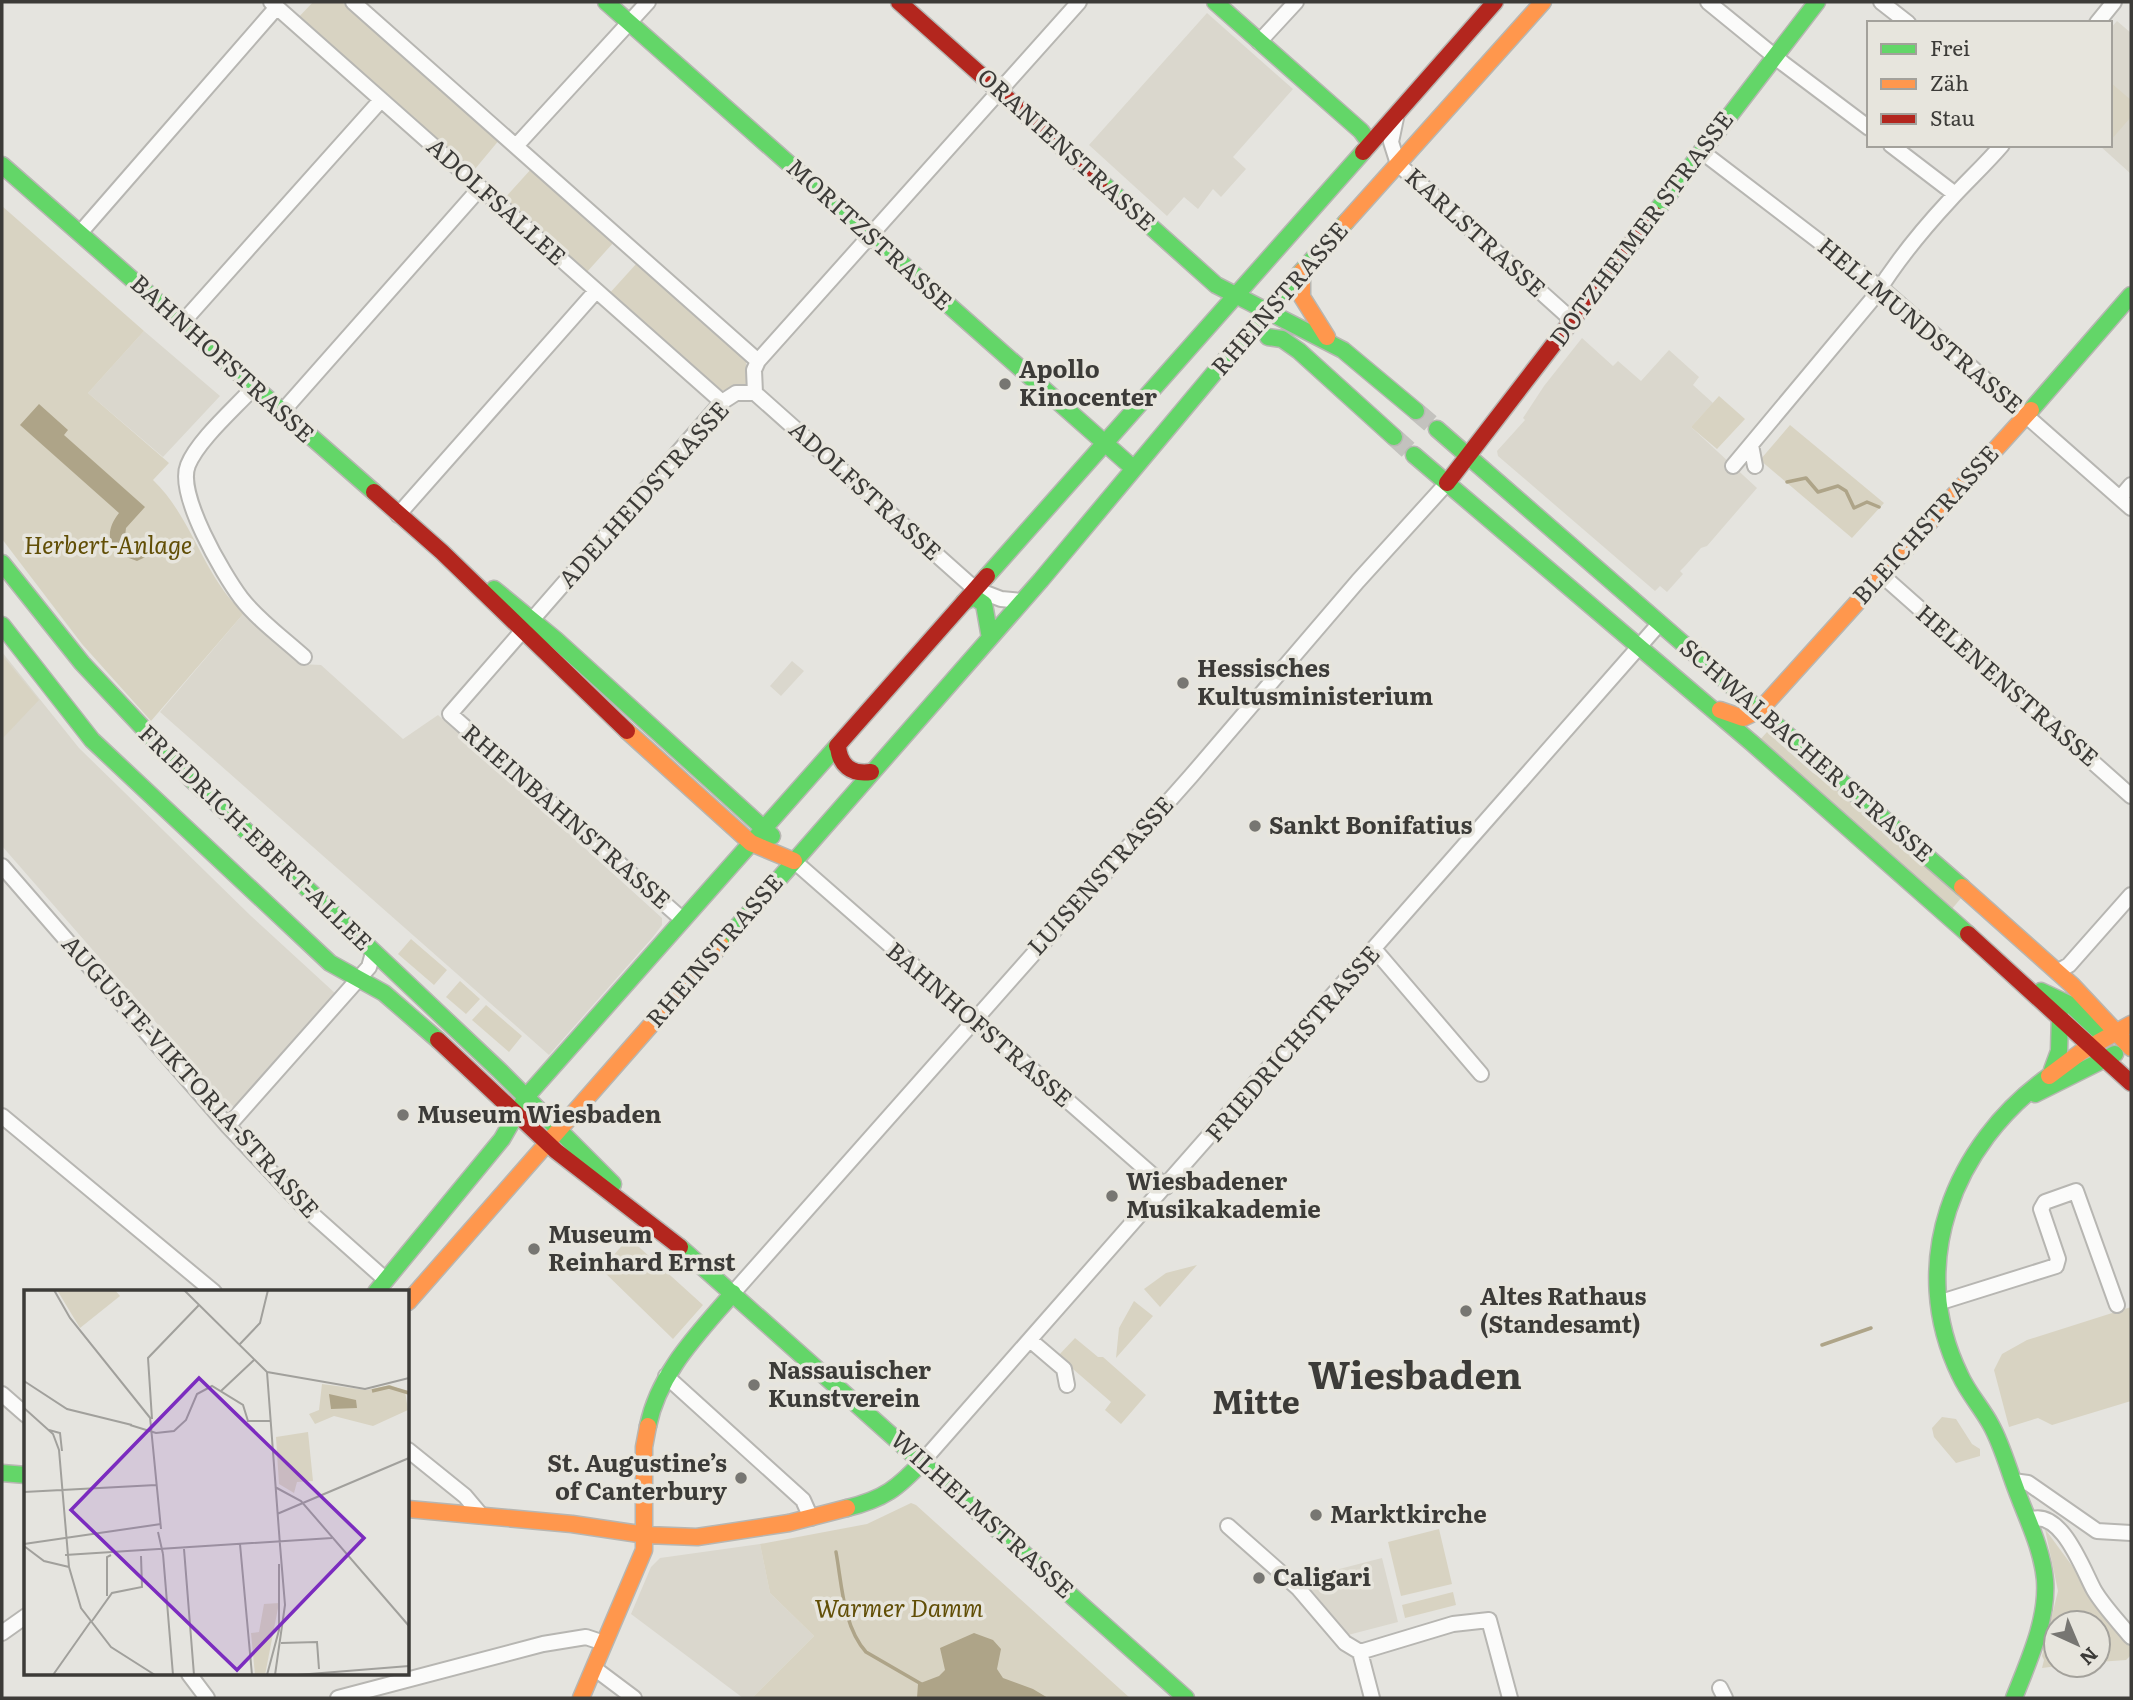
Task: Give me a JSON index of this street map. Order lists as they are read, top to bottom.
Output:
{
  "streets": {
    "main road": [
      "ORANIENSTRASSE",
      "DOTZHEIMER STRASSE",
      "MORITZSTRASSE",
      "RHEINSTRASSE",
      "BAHNHOFSTRASSE",
      "BLEICHSTRASSE",
      "SCHWALBACHER STRASSE",
      "FRIEDRICH-EBERT-ALLEE",
      "LUISENSTRASSE",
      "WILHELMSTRASSE"
    ],
    "street": [
      "ADOLFSALLEE",
      "KARLSTRASSE",
      "HELLMUNDSTRASSE",
      "ADOLFSTRASSE",
      "ADELHEIDSTRASSE",
      "HELENENSTRASSE",
      "RHEINBAHNSTRASSE",
      "FRIEDRICHSTRASSE",
      "AUGUSTE-VIKTORIA-STRASSE"
    ]
  },
  "crossings": [
    ["ORANIENSTRASSE", "RHEINSTRASSE"],
    ["ADOLFSALLEE", "ADELHEIDSTRASSE"],
    ["DOTZHEIMER STRASSE", "KARLSTRASSE"],
    ["DOTZHEIMER STRASSE", "HELLMUNDSTRASSE"],
    ["DOTZHEIMER STRASSE", "SCHWALBACHER STRASSE"],
    ["DOTZHEIMER STRASSE", "LUISENSTRASSE"],
    ["KARLSTRASSE", "RHEINSTRASSE"],
    ["MORITZSTRASSE", "RHEINSTRASSE"],
    ["RHEINSTRASSE", "BAHNHOFSTRASSE"],
    ["RHEINSTRASSE", "ADOLFSTRASSE"],
    ["RHEINSTRASSE", "RHEINBAHNSTRASSE"],
    ["RHEINSTRASSE", "FRIEDRICH-EBERT-ALLEE"],
    ["RHEINSTRASSE", "AUGUSTE-VIKTORIA-STRASSE"],
    ["RHEINSTRASSE", "WILHELMSTRASSE"],
    ["HELLMUNDSTRASSE", "BLEICHSTRASSE"],
    ["BAHNHOFSTRASSE", "ADELHEIDSTRASSE"],
    ["BAHNHOFSTRASSE", "LUISENSTRASSE"],
    ["BAHNHOFSTRASSE", "FRIEDRICHSTRASSE"],
    ["ADOLFSTRASSE", "ADELHEIDSTRASSE"],
    ["ADELHEIDSTRASSE", "RHEINBAHNSTRASSE"],
    ["BLEICHSTRASSE", "HELENENSTRASSE"],
    ["BLEICHSTRASSE", "SCHWALBACHER STRASSE"],
    ["SCHWALBACHER STRASSE", "LUISENSTRASSE"],
    ["SCHWALBACHER STRASSE", "FRIEDRICHSTRASSE"],
    ["FRIEDRICH-EBERT-ALLEE", "WILHELMSTRASSE"],
    ["LUISENSTRASSE", "WILHELMSTRASSE"],
    ["FRIEDRICHSTRASSE", "WILHELMSTRASSE"]
  ],
  "districts": ["Wiesbaden", "Mitte"],
  "parks": ["Herbert-Anlage", "Warmer Damm"],
  "places": [
    "Apollo Kinocenter",
    "Hessisches Kultusministerium",
    "Sankt Bonifatius",
    "Museum Wiesbaden",
    "Wiesbadener Musikakademie",
    "Museum Reinhard Ernst",
    "Altes Rathaus (Standesamt)",
    "Nassauischer Kunstverein",
    "St. Augustine’s of Canterbury",
    "Marktkirche",
    "Caligari"
  ],
  "legend": ["Frei", "Zäh", "Stau"],
  "north": "bottom right"
}
